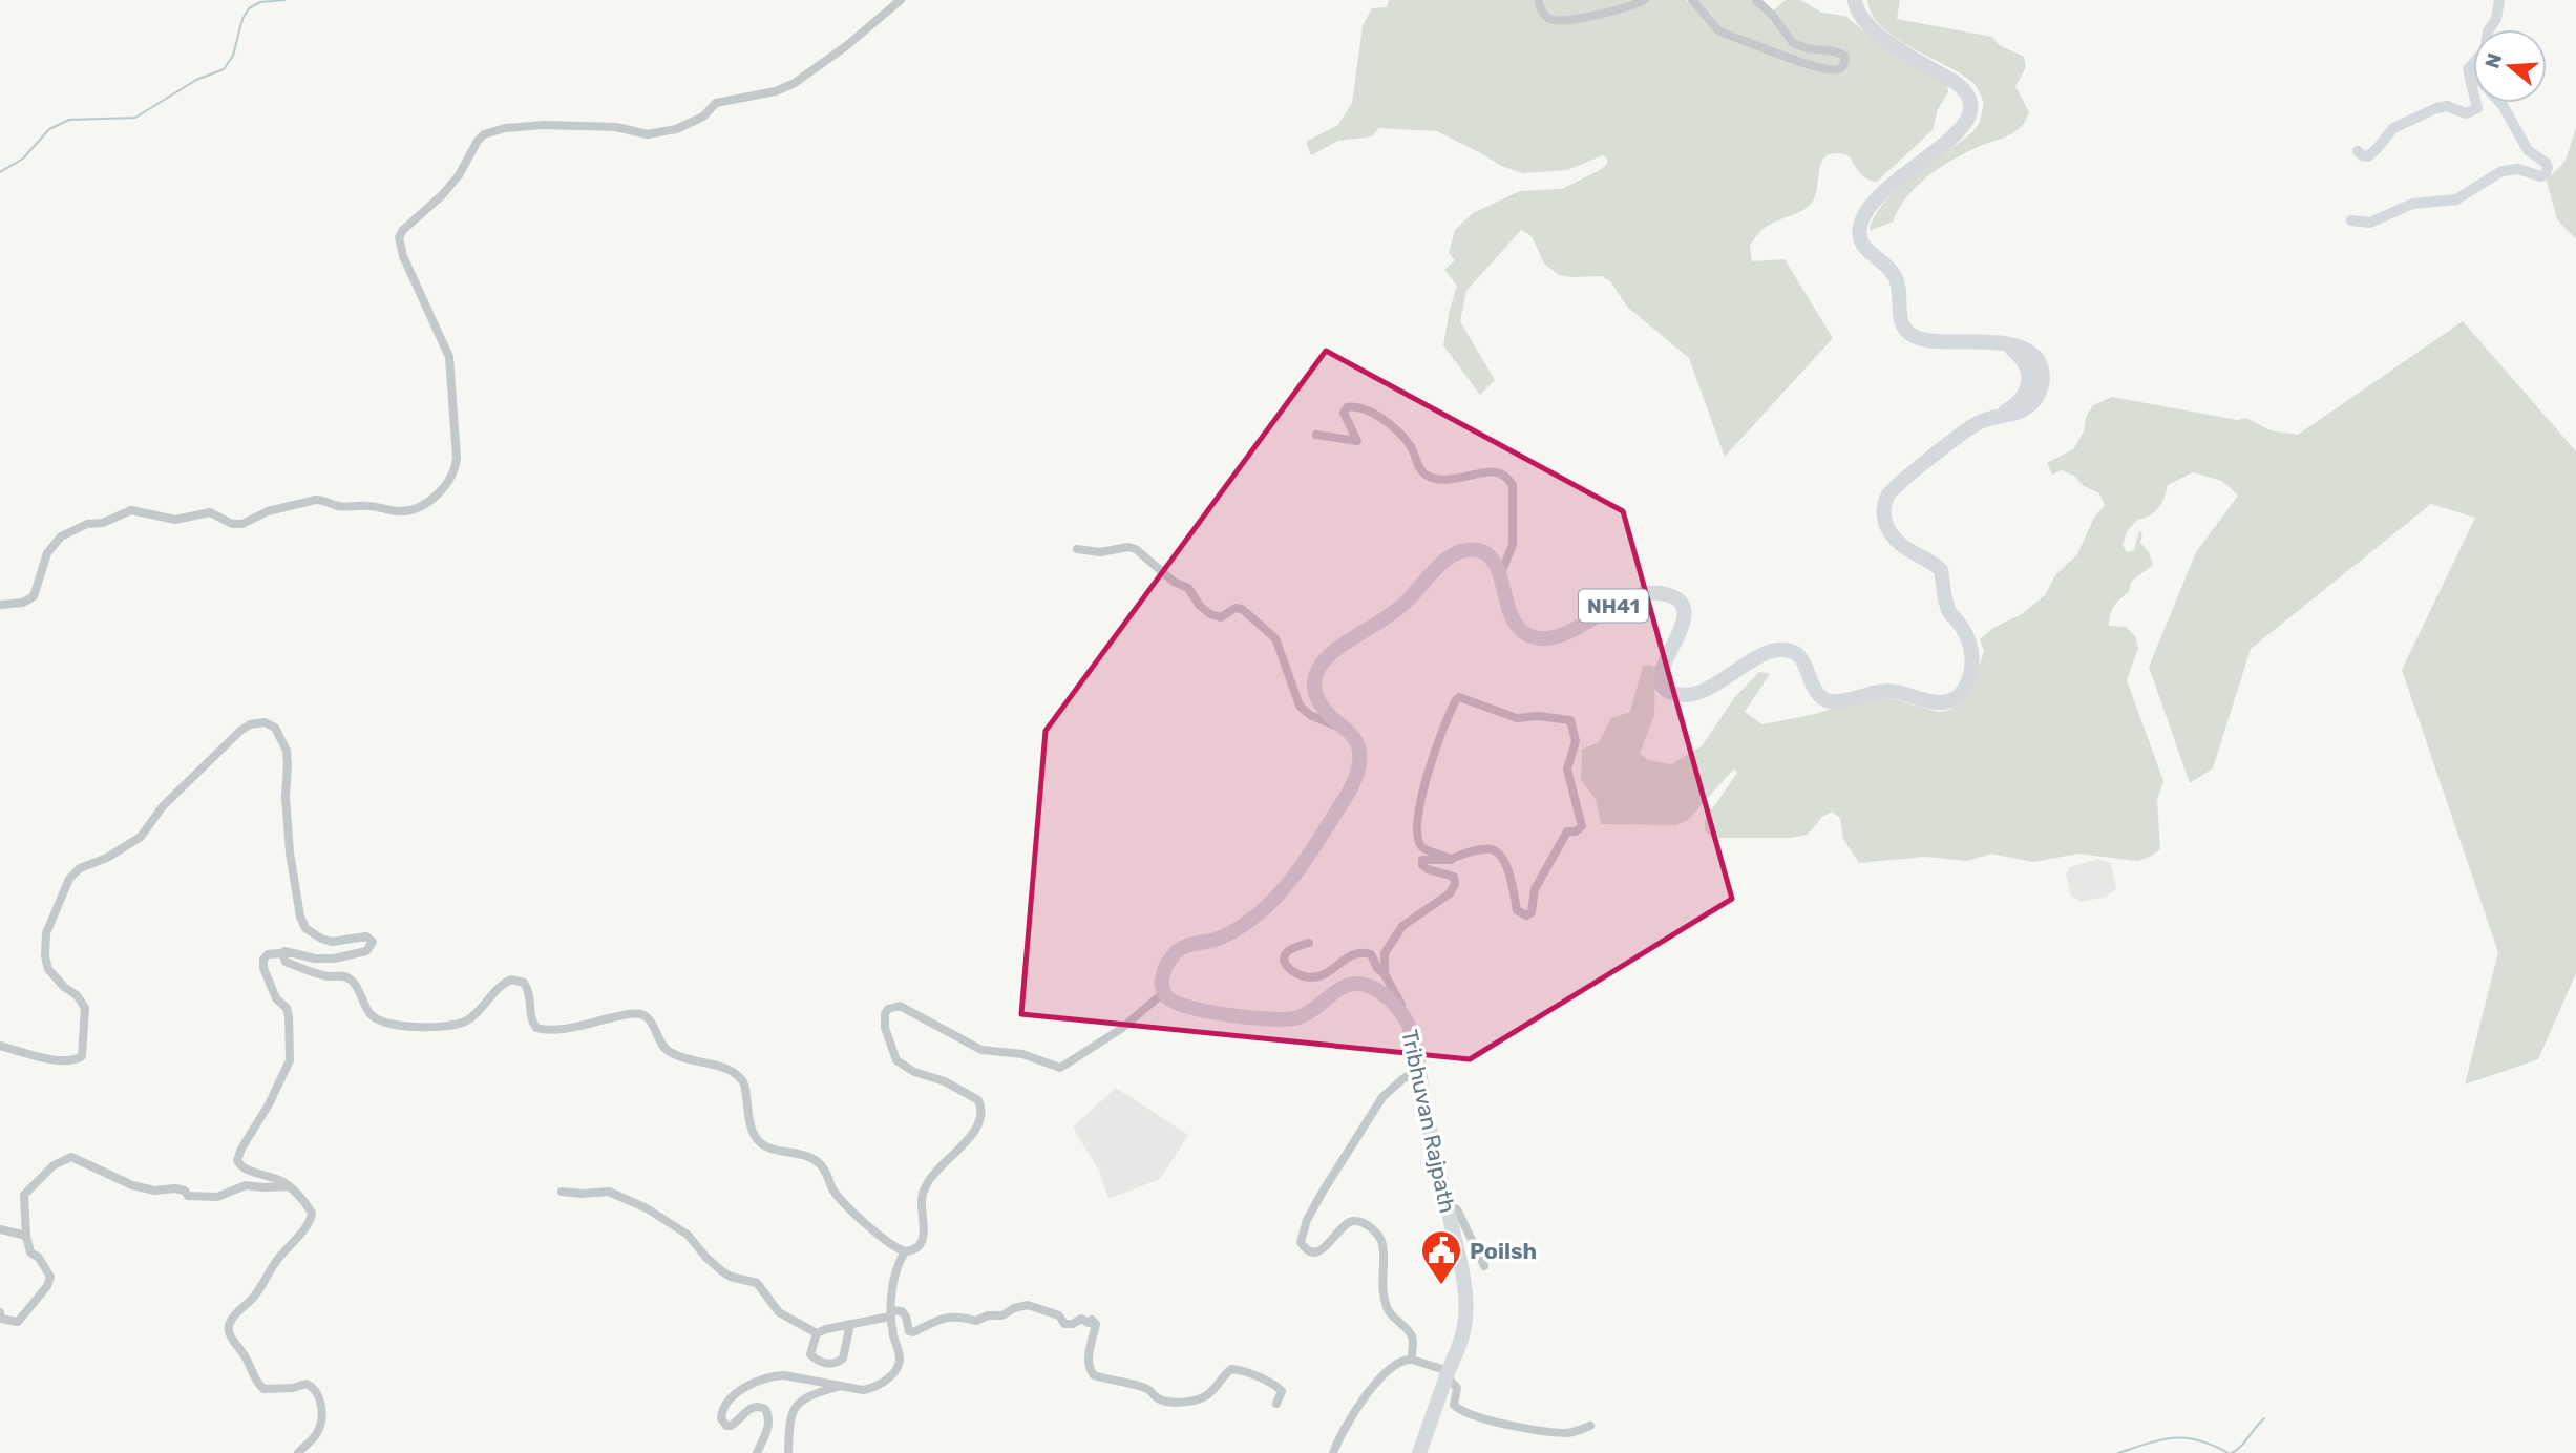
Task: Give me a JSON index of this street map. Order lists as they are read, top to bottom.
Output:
{
  "streets": {
    "highway": ["NH41", "Tribhuvan Rajpath"]
  },
  "places": {
    "public building": ["Poilsh"]
  },
  "north": "left"
}
